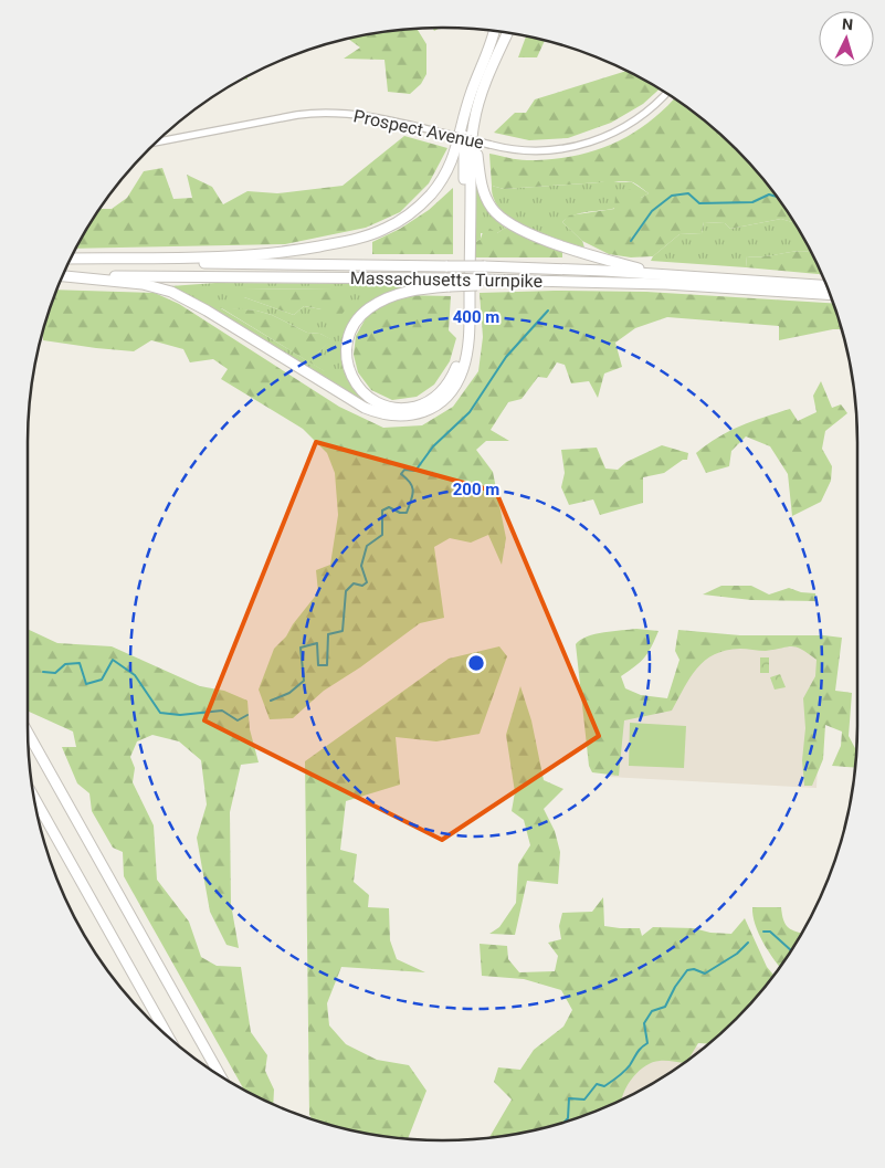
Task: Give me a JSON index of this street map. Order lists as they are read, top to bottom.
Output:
{
  "streets": {
    "highway": ["Massachusetts Turnpike"],
    "street": ["Prospect Avenue"]
  },
  "north": "top",
  "rings": ["400 m", "200 m"]
}
